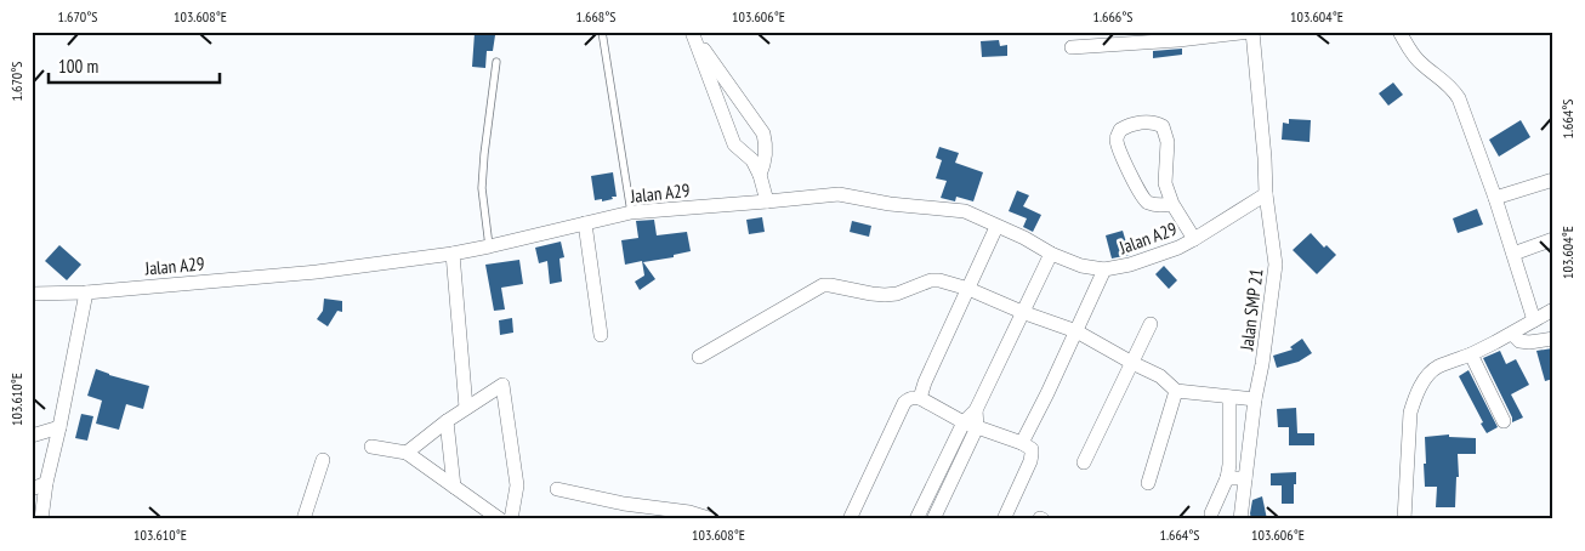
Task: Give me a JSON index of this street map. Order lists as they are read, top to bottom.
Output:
{
  "streets": {
    "street": ["Jalan A29", "Jalan SMP 21"]
  },
  "crossings": [
    ["Jalan A29", "Jalan SMP 21"]
  ],
  "scale_bar": "100 m",
  "coordinates": [
    "1.670°S",
    "103.608°E",
    "1.668°S",
    "103.606°E",
    "1.666°S",
    "103.604°E",
    "1.664°S",
    "103.610°E"
  ]
}
